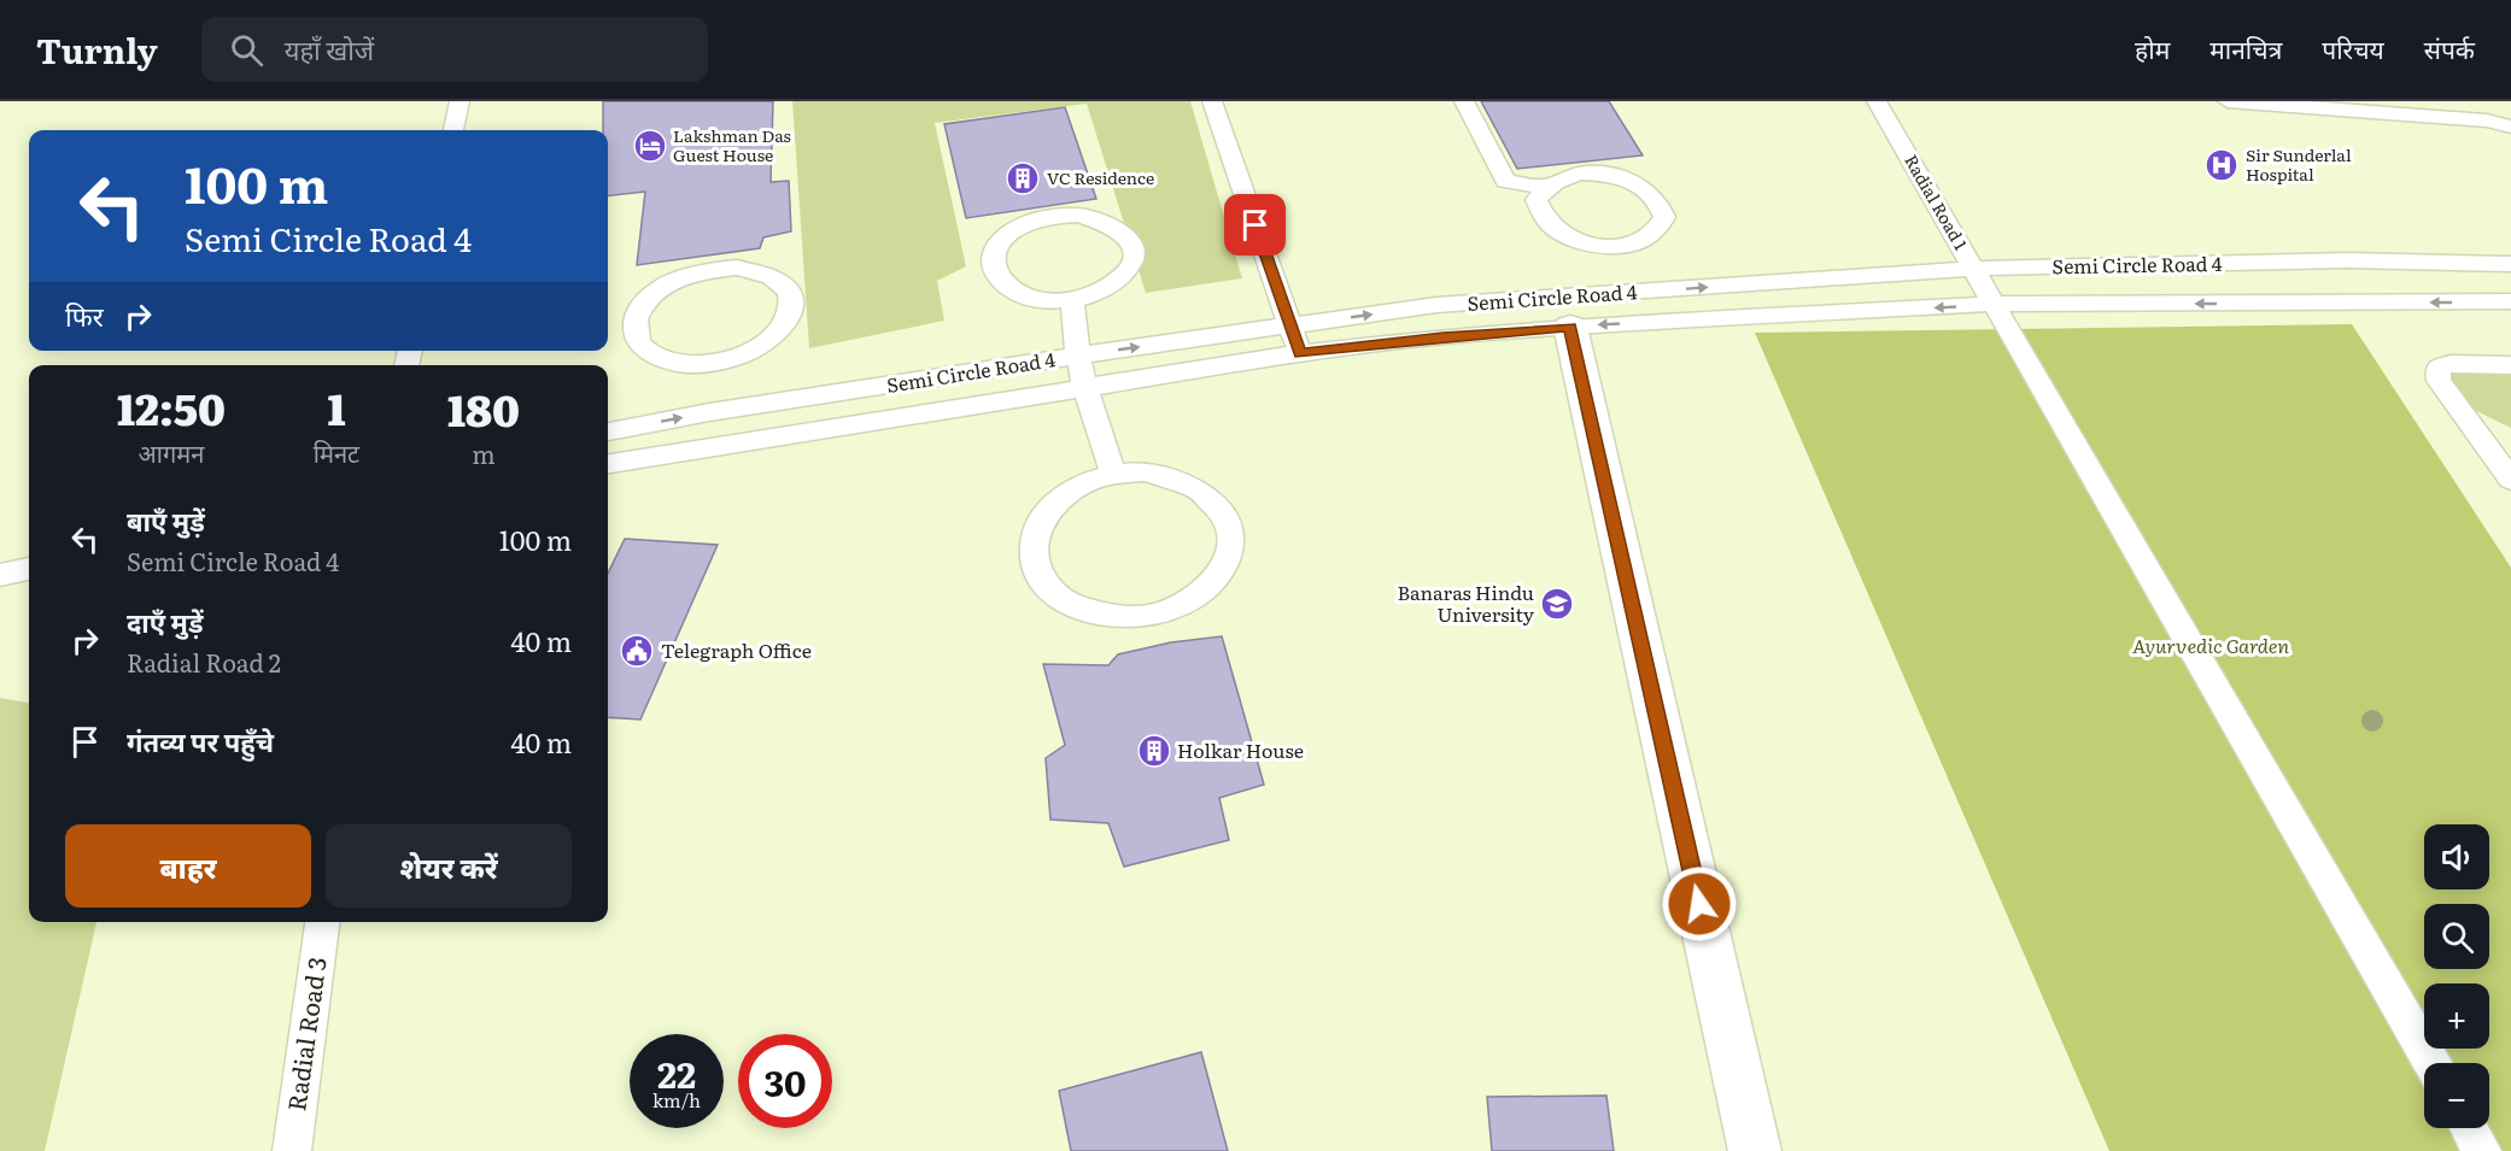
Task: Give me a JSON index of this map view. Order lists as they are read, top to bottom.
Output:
{
  "streets": {
    "lane": ["Radial Road 1", "Semi Circle Road 4", "Radial Road 3"]
  },
  "crossings": [
    ["Radial Road 1", "Semi Circle Road 4"]
  ],
  "parks": ["Ayurvedic Garden"],
  "places": {
    "hotel": ["Lakshman Das Guest House"],
    "hospital": ["Sir Sunderlal Hospital"],
    "building": ["VC Residence", "Holkar House"],
    "school or university": ["Banaras Hindu University"],
    "public building": ["Telegraph Office"]
  },
  "page": {
    "header": "Turnly",
    "search": "यहाँ खोजें",
    "nav": [
      "होम",
      "मानचित्र",
      "परिचय",
      "संपर्क"
    ],
    "turn": ["100 m", "Semi Circle Road 4"],
    "then": "फिर",
    "eta": [
      "12:50",
      "आगमन",
      "1",
      "मिनट",
      "180",
      "m"
    ],
    "list": [
      {
        "name": "बाएँ मुड़ें",
        "note": "Semi Circle Road 4",
        "value": "100 m"
      },
      {
        "name": "दाएँ मुड़ें",
        "note": "Radial Road 2",
        "value": "40 m"
      },
      {
        "name": "गंतव्य पर पहुँचे",
        "value": "40 m"
      }
    ],
    "buttons": ["बाहर", "शेयर करें"],
    "map_buttons": ["+", "−"],
    "speed": "22 km/h",
    "limit": "30"
  }
}
